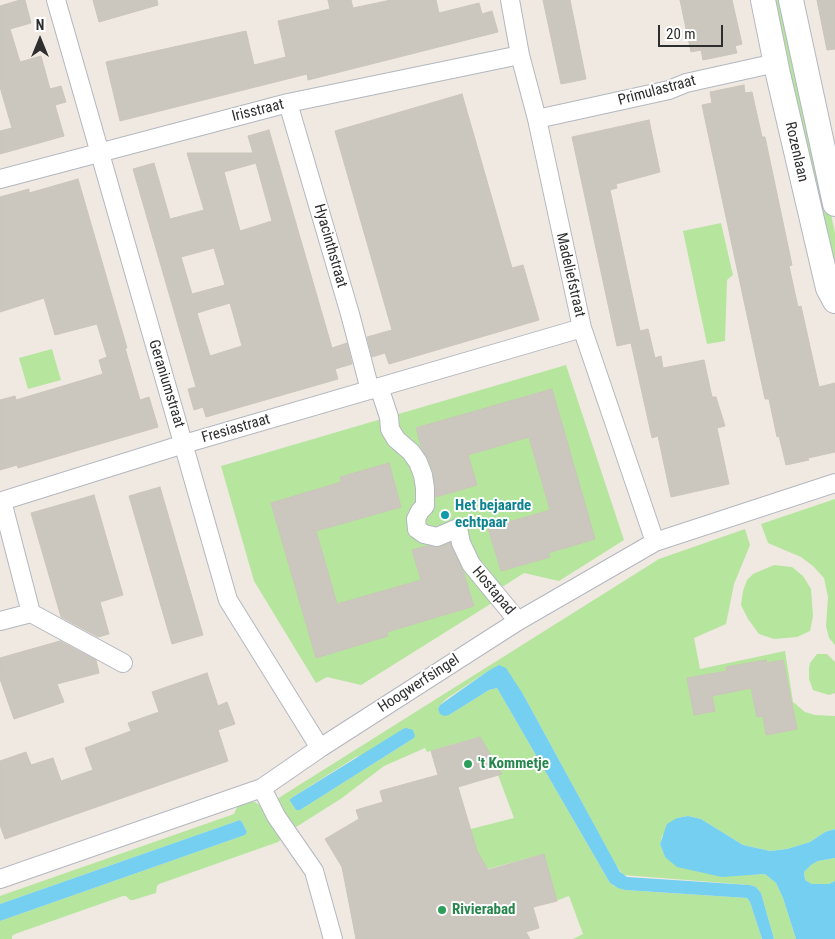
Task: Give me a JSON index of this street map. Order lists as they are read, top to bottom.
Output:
{
  "streets": {
    "street": [
      "Primulastraat",
      "Irisstraat",
      "Rozenlaan",
      "Hyacinthstraat",
      "Madeliefstraat",
      "Geraniumstraat",
      "Fresiastraat",
      "Hostapad",
      "Hoogwerfsingel"
    ]
  },
  "crossings": [
    ["Primulastraat", "Rozenlaan"],
    ["Primulastraat", "Madeliefstraat"],
    ["Irisstraat", "Hyacinthstraat"],
    ["Irisstraat", "Madeliefstraat"],
    ["Irisstraat", "Geraniumstraat"],
    ["Hyacinthstraat", "Fresiastraat"],
    ["Hyacinthstraat", "Hostapad"],
    ["Madeliefstraat", "Fresiastraat"],
    ["Madeliefstraat", "Hoogwerfsingel"],
    ["Geraniumstraat", "Fresiastraat"],
    ["Geraniumstraat", "Hoogwerfsingel"],
    ["Fresiastraat", "Hostapad"],
    ["Hostapad", "Hoogwerfsingel"]
  ],
  "places": ["Het bejaarde echtpaar", "'t Kommetje", "Rivierabad"],
  "scale_bar": "20 m",
  "north": "top"
}
